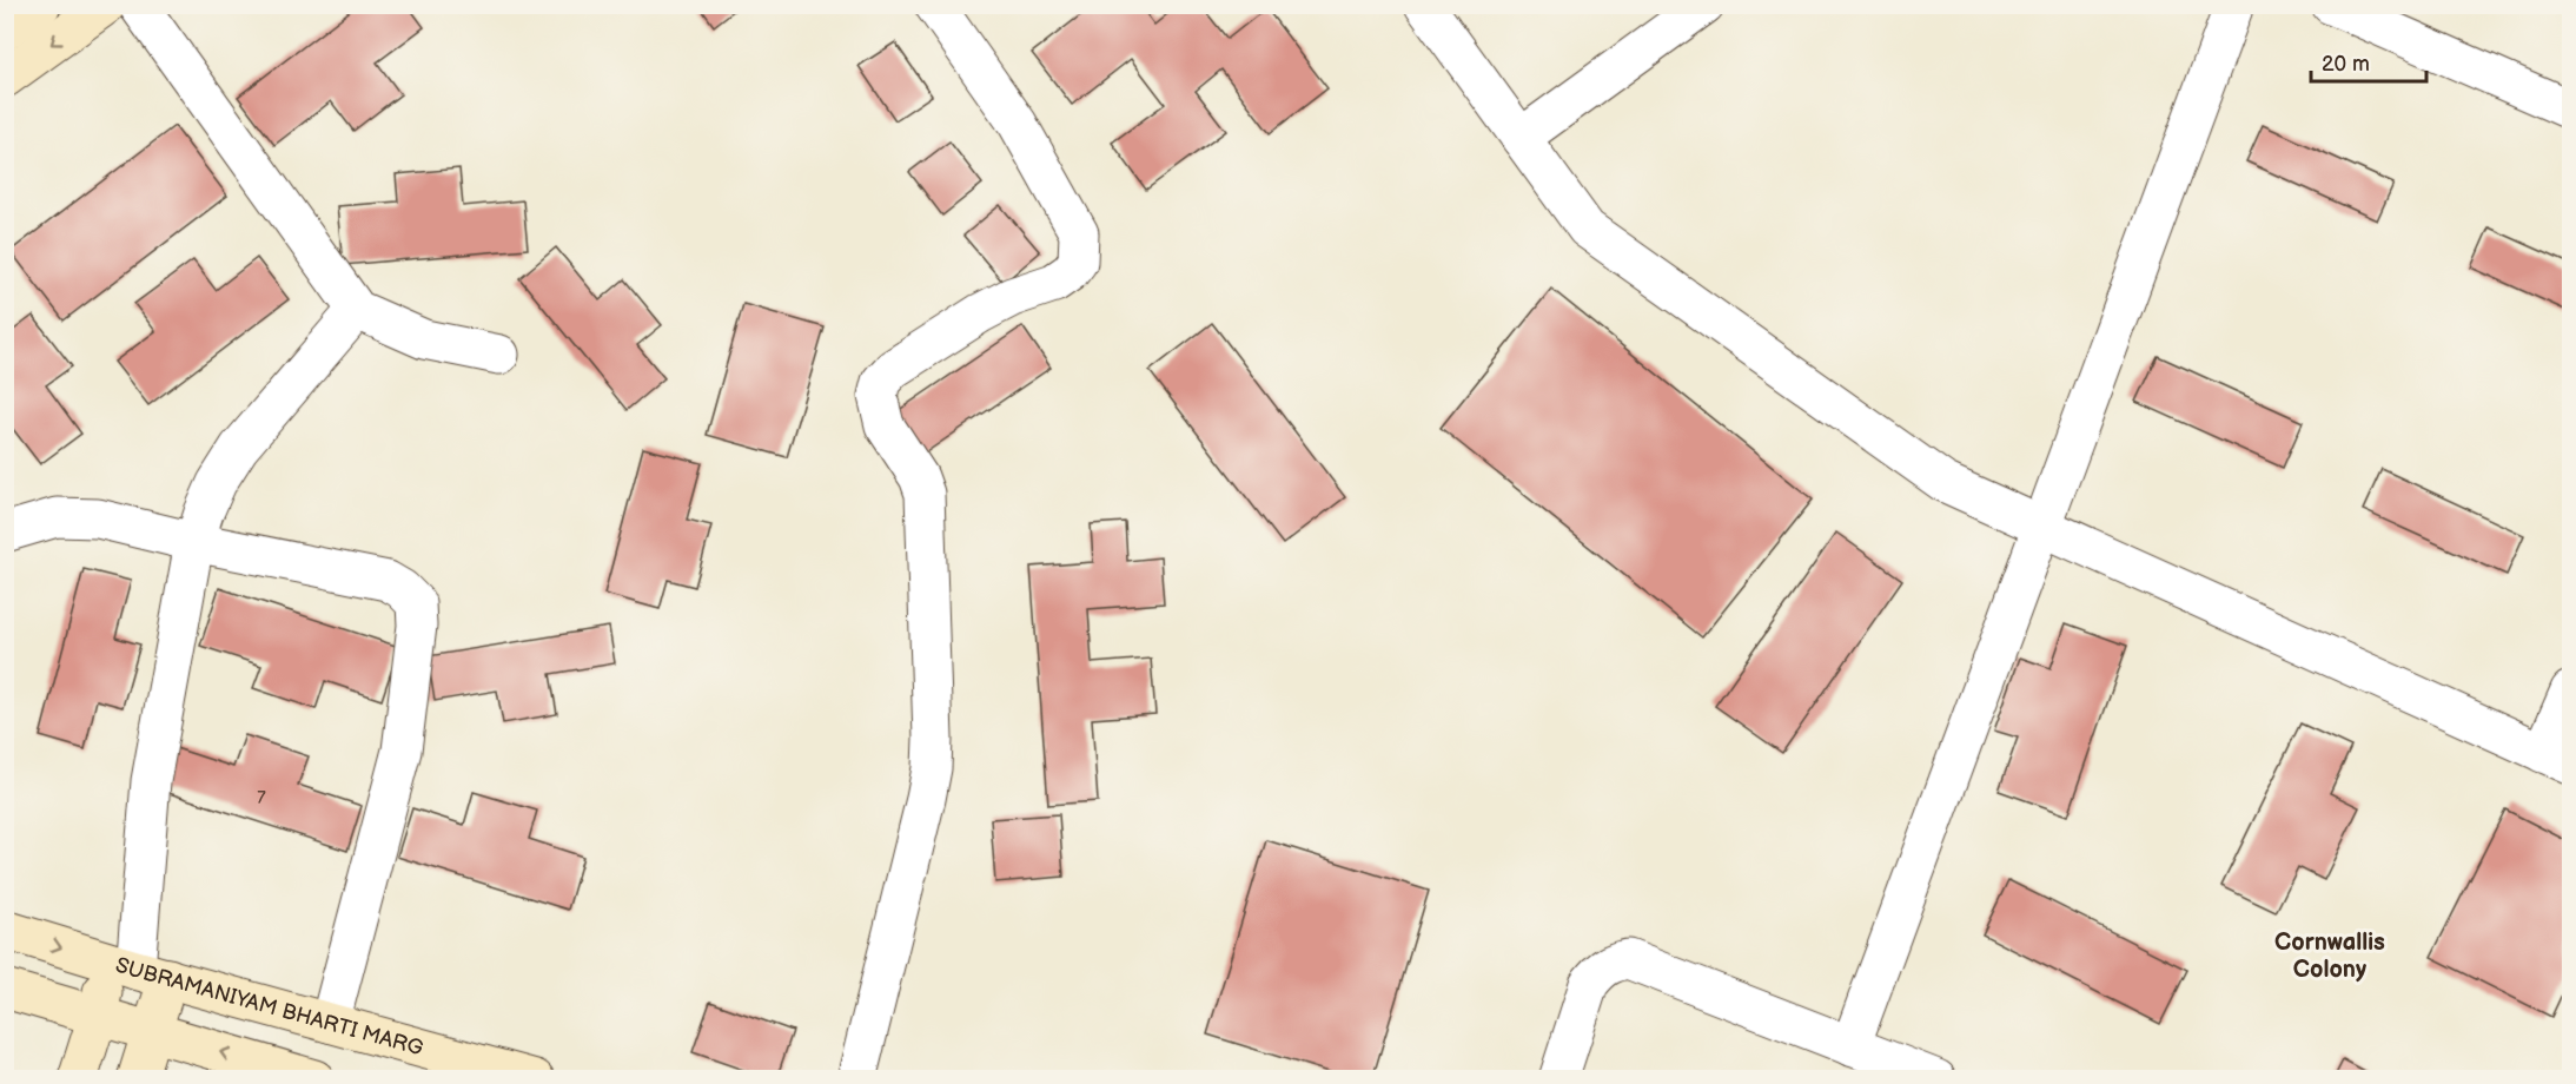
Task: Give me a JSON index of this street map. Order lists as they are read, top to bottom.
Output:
{
  "streets": {
    "main road": ["SUBRAMANIYAM BHARTI MARG"]
  },
  "districts": ["Cornwallis Colony"],
  "house_numbers": ["7"],
  "scale_bar": "20 m"
}
